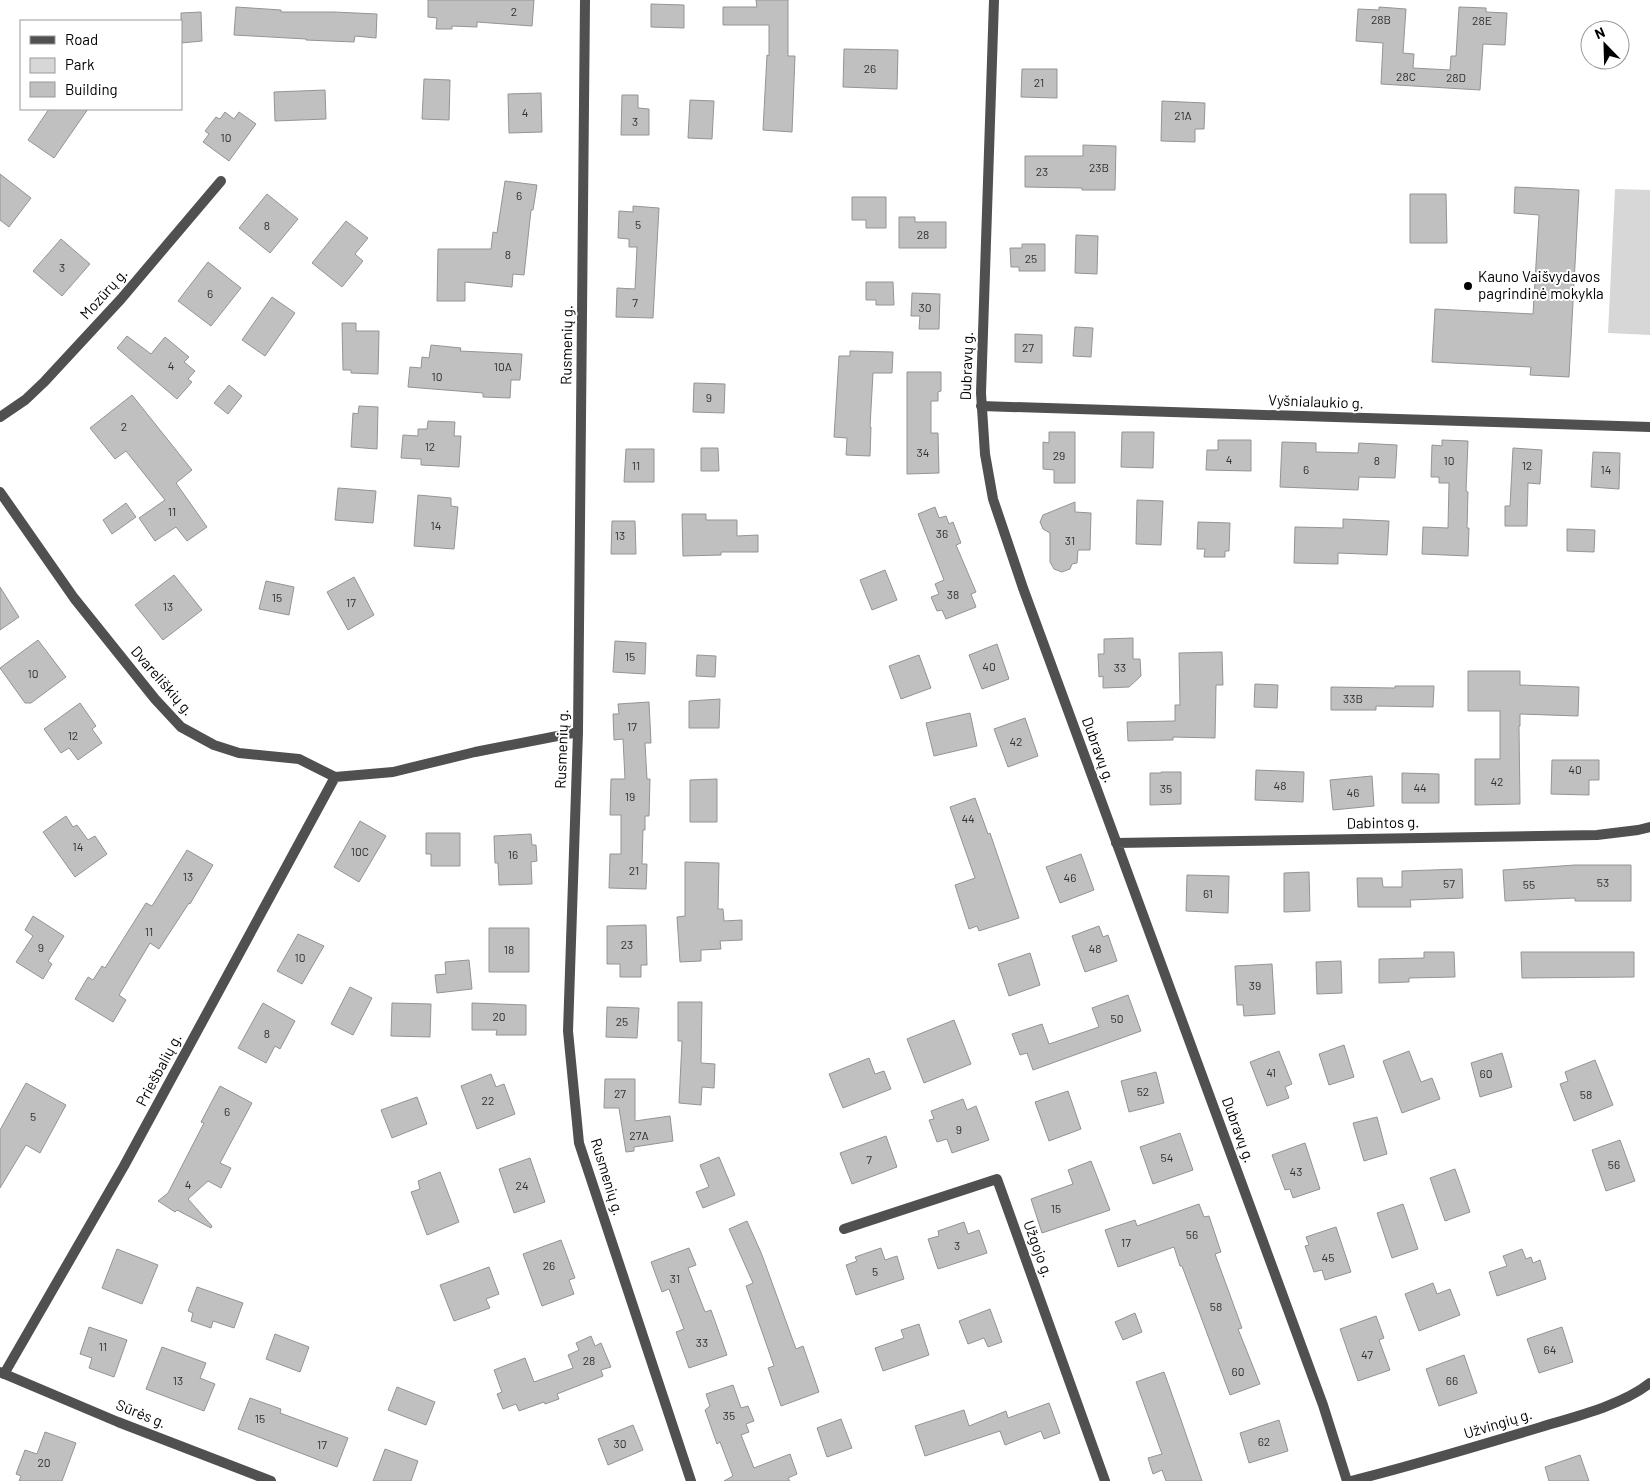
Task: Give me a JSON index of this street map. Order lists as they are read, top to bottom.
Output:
{
  "streets": {
    "street": [
      "Mozūrų g.",
      "Rusmenių g.",
      "Dubravų g.",
      "Vyšnialaukio g.",
      "Dvareliškių g.",
      "Dabintos g.",
      "Priešbalių g.",
      "Užgojo g.",
      "Sūrės g.",
      "Užvingių g."
    ]
  },
  "crossings": [
    ["Dubravų g.", "Vyšnialaukio g."],
    ["Dubravų g.", "Dabintos g."],
    ["Dubravų g.", "Užvingių g."],
    ["Dvareliškių g.", "Priešbalių g."],
    ["Priešbalių g.", "Sūrės g."]
  ],
  "places": ["Kauno Vaišvydavos pagrindinė mokykla"],
  "house_numbers": [
    "2",
    "28B",
    "28E",
    "26",
    "28C",
    "28D",
    "21",
    "4",
    "21A",
    "3",
    "10",
    "23B",
    "23",
    "6",
    "5",
    "8",
    "28",
    "8",
    "25",
    "3",
    "6",
    "7",
    "30",
    "27",
    "4",
    "10A",
    "10",
    "9",
    "2",
    "12",
    "34",
    "29",
    "4",
    "8",
    "10",
    "11",
    "12",
    "6",
    "14",
    "11",
    "14",
    "36",
    "13",
    "31",
    "38",
    "15",
    "17",
    "13",
    "15",
    "40",
    "33",
    "10",
    "33B",
    "17",
    "12",
    "42",
    "40",
    "42",
    "48",
    "44",
    "35",
    "46",
    "19",
    "44",
    "14",
    "10C",
    "16",
    "21",
    "13",
    "46",
    "53",
    "57",
    "55",
    "61",
    "11",
    "23",
    "9",
    "48",
    "18",
    "10",
    "39",
    "20",
    "50",
    "25",
    "8",
    "41",
    "60",
    "52",
    "27",
    "58",
    "22",
    "6",
    "5",
    "9",
    "27A",
    "54",
    "7",
    "56",
    "43",
    "4",
    "24",
    "15",
    "56",
    "17",
    "3",
    "45",
    "26",
    "5",
    "31",
    "58",
    "33",
    "11",
    "64",
    "47",
    "28",
    "60",
    "13",
    "66",
    "35",
    "15",
    "62",
    "30",
    "17",
    "20"
  ],
  "legend": ["Road", "Park", "Building"],
  "north": "top left"
}
